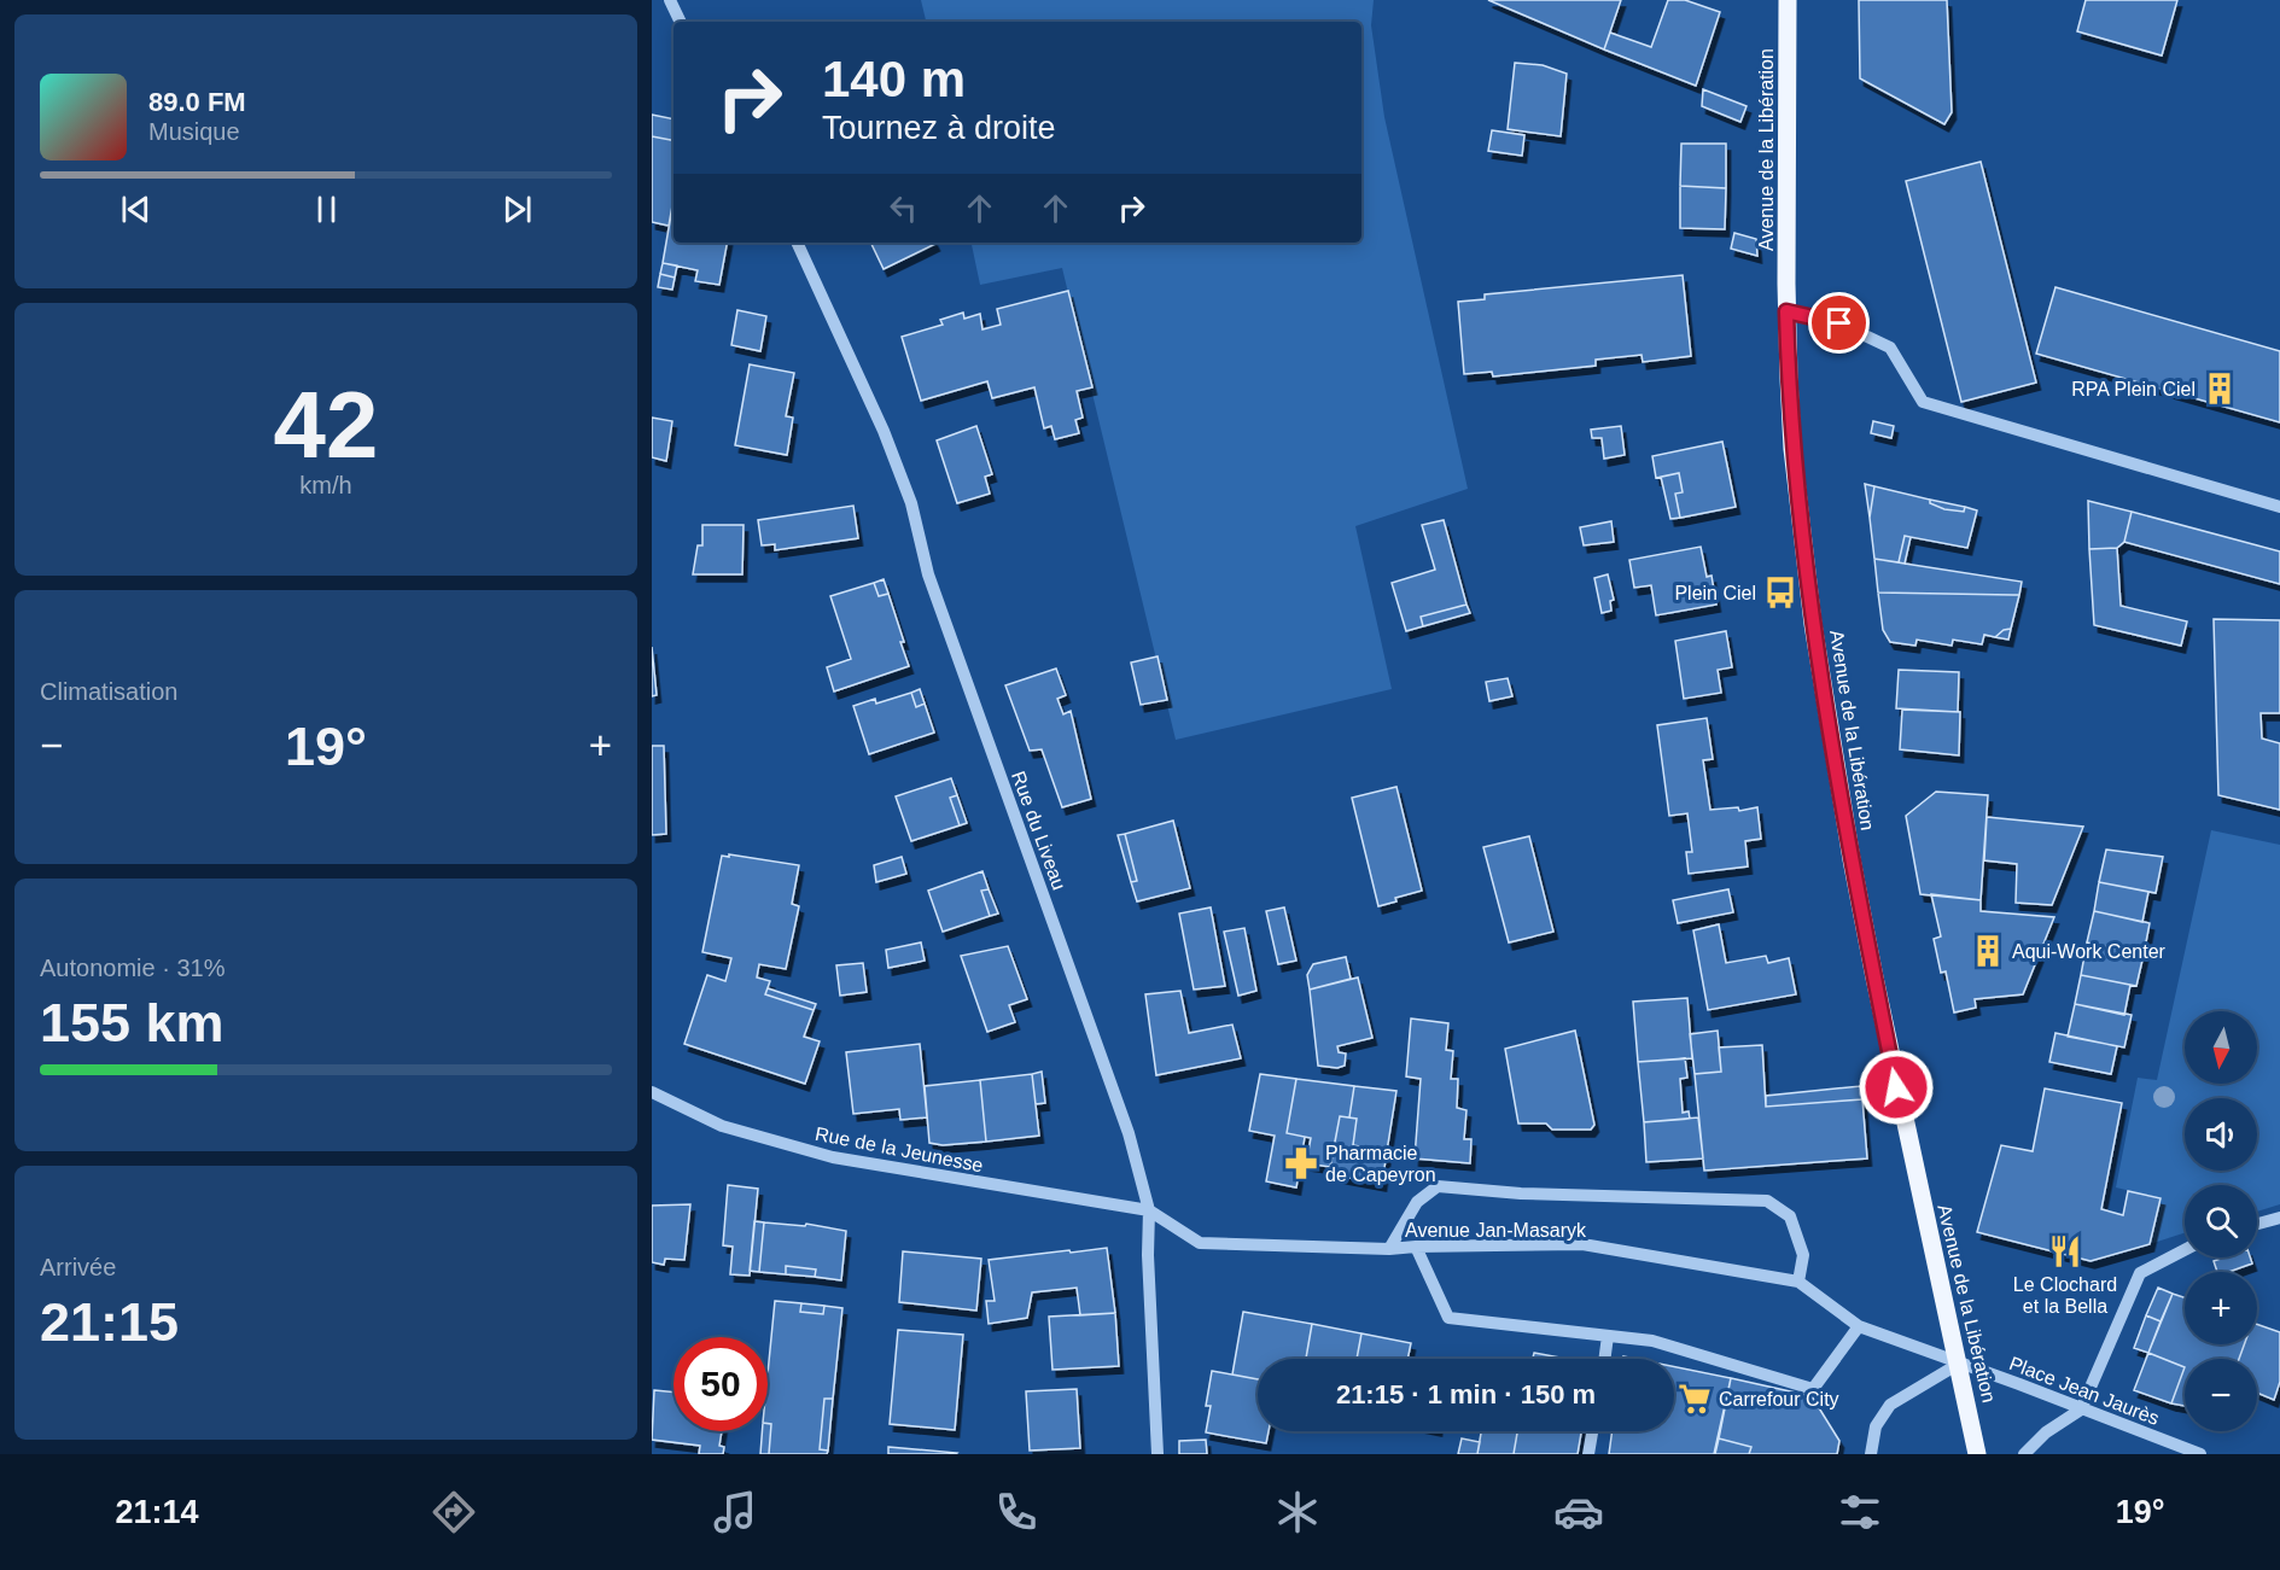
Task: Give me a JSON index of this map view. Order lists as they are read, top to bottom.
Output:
{
  "streets": {
    "main road": ["Avenue de la Libération"],
    "street": [
      "Rue du Liveau",
      "Rue de la Jeunesse",
      "Avenue Jan-Masaryk",
      "Place Jean Jaurès"
    ]
  },
  "crossings": [
    ["Avenue de la Libération", "Avenue Jan-Masaryk"],
    ["Avenue de la Libération", "Place Jean Jaurès"],
    ["Rue du Liveau", "Rue de la Jeunesse"],
    ["Rue du Liveau", "Avenue Jan-Masaryk"],
    ["Rue de la Jeunesse", "Avenue Jan-Masaryk"],
    ["Avenue Jan-Masaryk", "Place Jean Jaurès"]
  ],
  "places": {
    "building": ["RPA Plein Ciel", "Aqui-Work Center"],
    "bus stop": ["Plein Ciel"],
    "pharmacy": ["Pharmacie de Capeyron"],
    "restaurant": ["Le Clochard et la Bella"],
    "supermarket": ["Carrefour City"]
  },
  "north": "bottom",
  "page": {
    "turn": ["140 m", "Tournez à droite"],
    "song": ["89.0 FM", "Musique"],
    "tile": [
      ["42", "km/h"],
      "Climatisation",
      ["Autonomie · 31%", "155 km"],
      ["Arrivée", "21:15"]
    ],
    "heat": ["−", "19°", "+"],
    "map_buttons": ["+", "−"],
    "limit": "50",
    "trip": "21:15 · 1 min · 150 m",
    "tabs": ["21:14", "19°"]
  }
}
